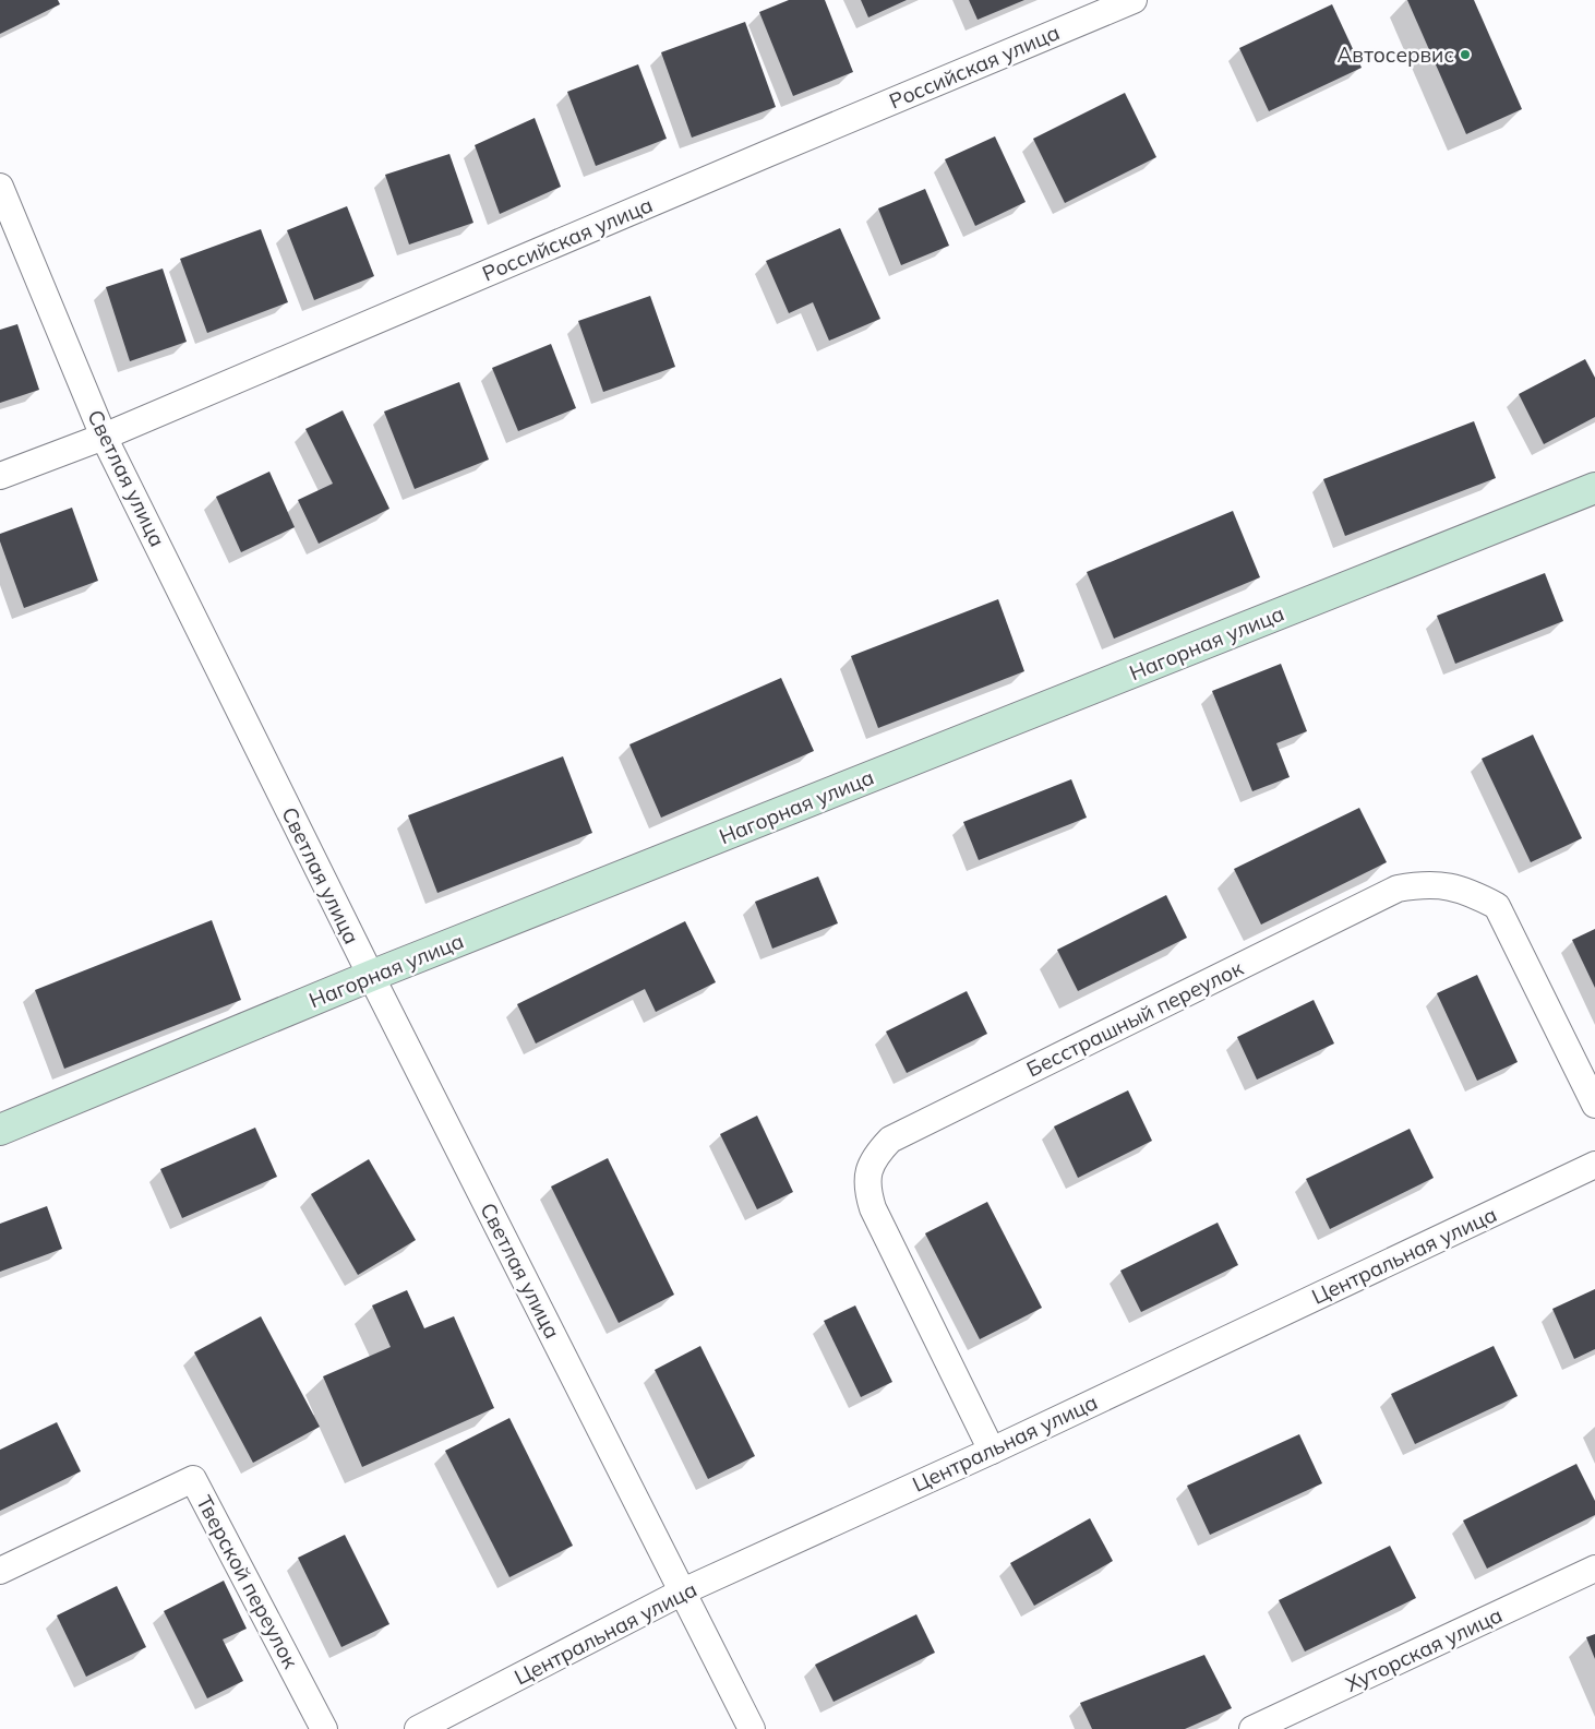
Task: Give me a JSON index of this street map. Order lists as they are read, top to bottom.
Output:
{
  "streets": {
    "street": [
      "Российская улица",
      "Светлая улица",
      "Нагорная улица",
      "Бесстрашный переулок",
      "Центральная улица",
      "Тверской переулок",
      "Хуторская улица"
    ]
  },
  "crossings": [
    ["Российская улица", "Светлая улица"],
    ["Светлая улица", "Нагорная улица"],
    ["Светлая улица", "Центральная улица"],
    ["Бесстрашный переулок", "Центральная улица"]
  ],
  "places": ["Автосервис"]
}
